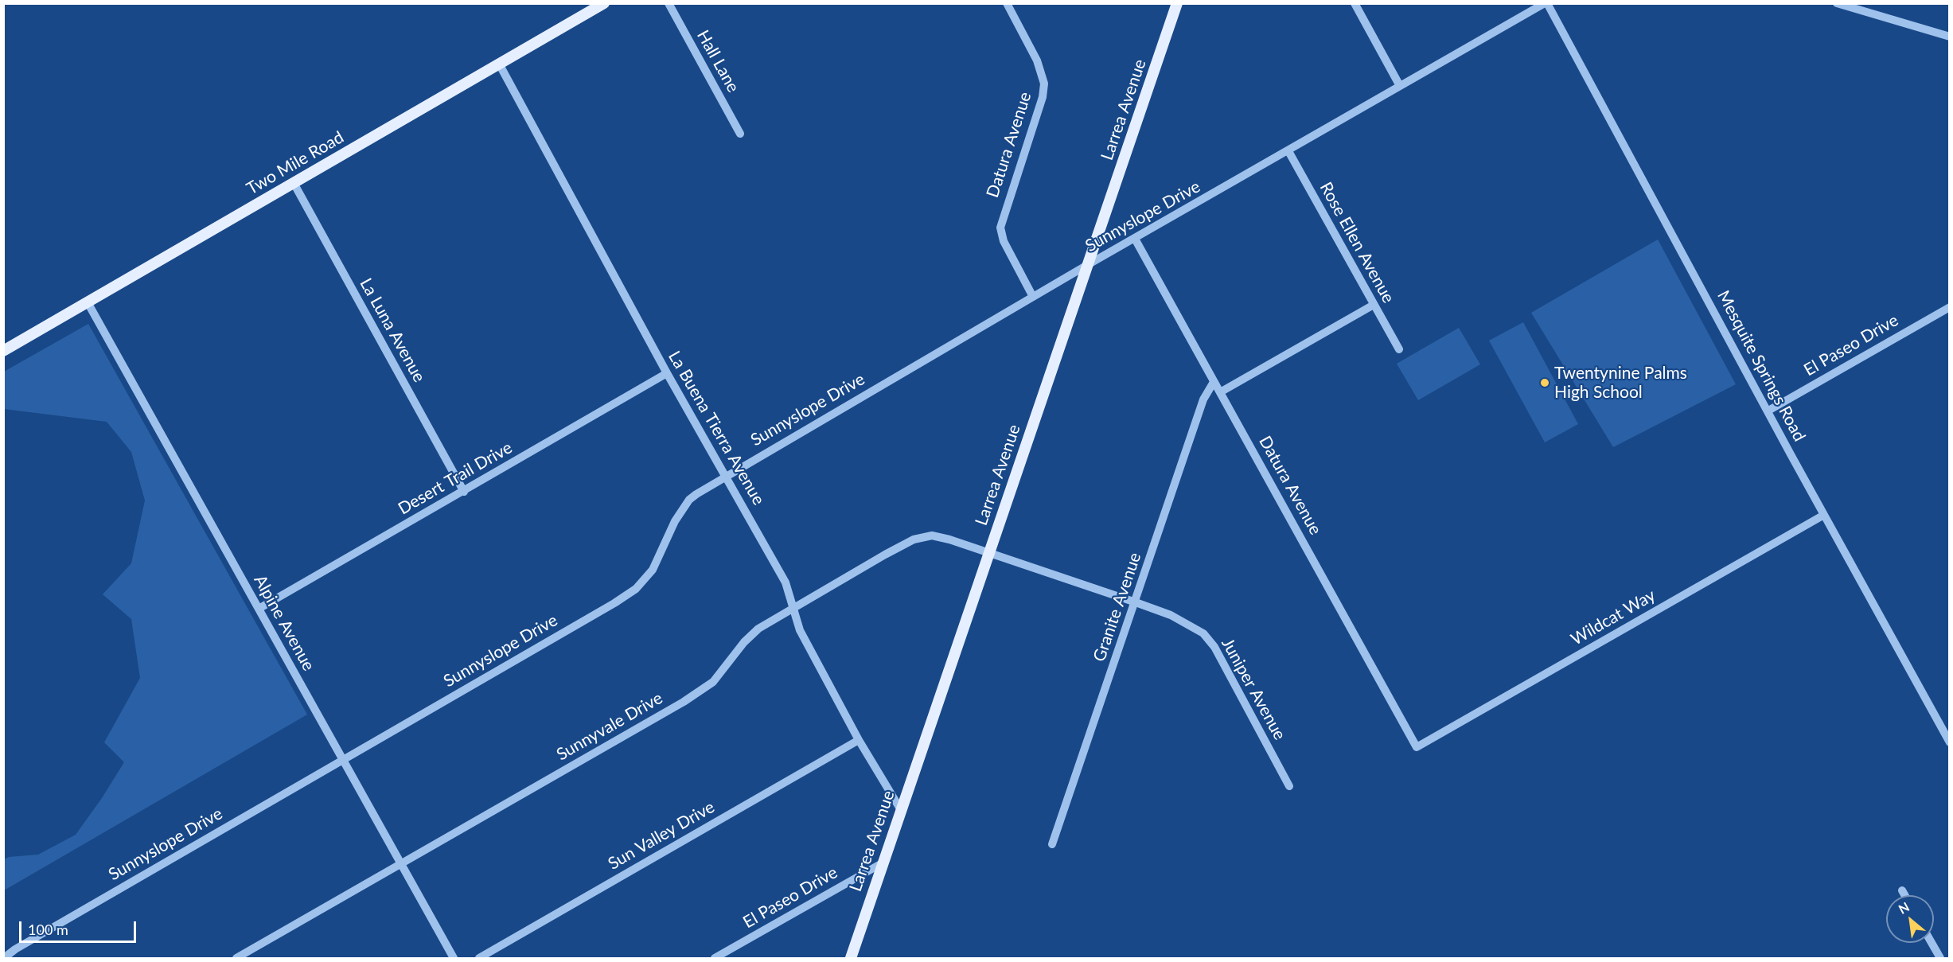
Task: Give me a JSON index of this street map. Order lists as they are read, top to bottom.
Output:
{
  "streets": {
    "main road": ["Larrea Avenue", "Two Mile Road"],
    "street": [
      "Hall Lane",
      "Datura Avenue",
      "Sunnyslope Drive",
      "Rose Ellen Avenue",
      "La Luna Avenue",
      "El Paseo Drive",
      "Mesquite Springs Road",
      "La Buena Tierra Avenue",
      "Desert Trail Drive",
      "Granite Avenue",
      "Wildcat Way",
      "Alpine Avenue",
      "Juniper Avenue",
      "Sunnyvale Drive",
      "Sun Valley Drive"
    ]
  },
  "crossings": [
    ["Larrea Avenue", "Sunnyslope Drive"],
    ["Larrea Avenue", "El Paseo Drive"],
    ["Larrea Avenue", "La Buena Tierra Avenue"],
    ["Larrea Avenue", "Juniper Avenue"],
    ["Larrea Avenue", "Sunnyvale Drive"],
    ["Datura Avenue", "Sunnyslope Drive"],
    ["Datura Avenue", "Granite Avenue"],
    ["Datura Avenue", "Wildcat Way"],
    ["Two Mile Road", "La Luna Avenue"],
    ["Two Mile Road", "La Buena Tierra Avenue"],
    ["Two Mile Road", "Alpine Avenue"],
    ["Sunnyslope Drive", "Rose Ellen Avenue"],
    ["Sunnyslope Drive", "Mesquite Springs Road"],
    ["Sunnyslope Drive", "La Buena Tierra Avenue"],
    ["Sunnyslope Drive", "Alpine Avenue"],
    ["La Luna Avenue", "Desert Trail Drive"],
    ["El Paseo Drive", "Mesquite Springs Road"],
    ["Mesquite Springs Road", "Wildcat Way"],
    ["La Buena Tierra Avenue", "Desert Trail Drive"],
    ["La Buena Tierra Avenue", "Sunnyvale Drive"],
    ["La Buena Tierra Avenue", "Sun Valley Drive"],
    ["Desert Trail Drive", "Alpine Avenue"],
    ["Granite Avenue", "Juniper Avenue"],
    ["Alpine Avenue", "Sunnyvale Drive"],
    ["Juniper Avenue", "Sunnyvale Drive"]
  ],
  "places": ["Twentynine Palms High School"],
  "scale_bar": "100 m",
  "north": "top left"
}
